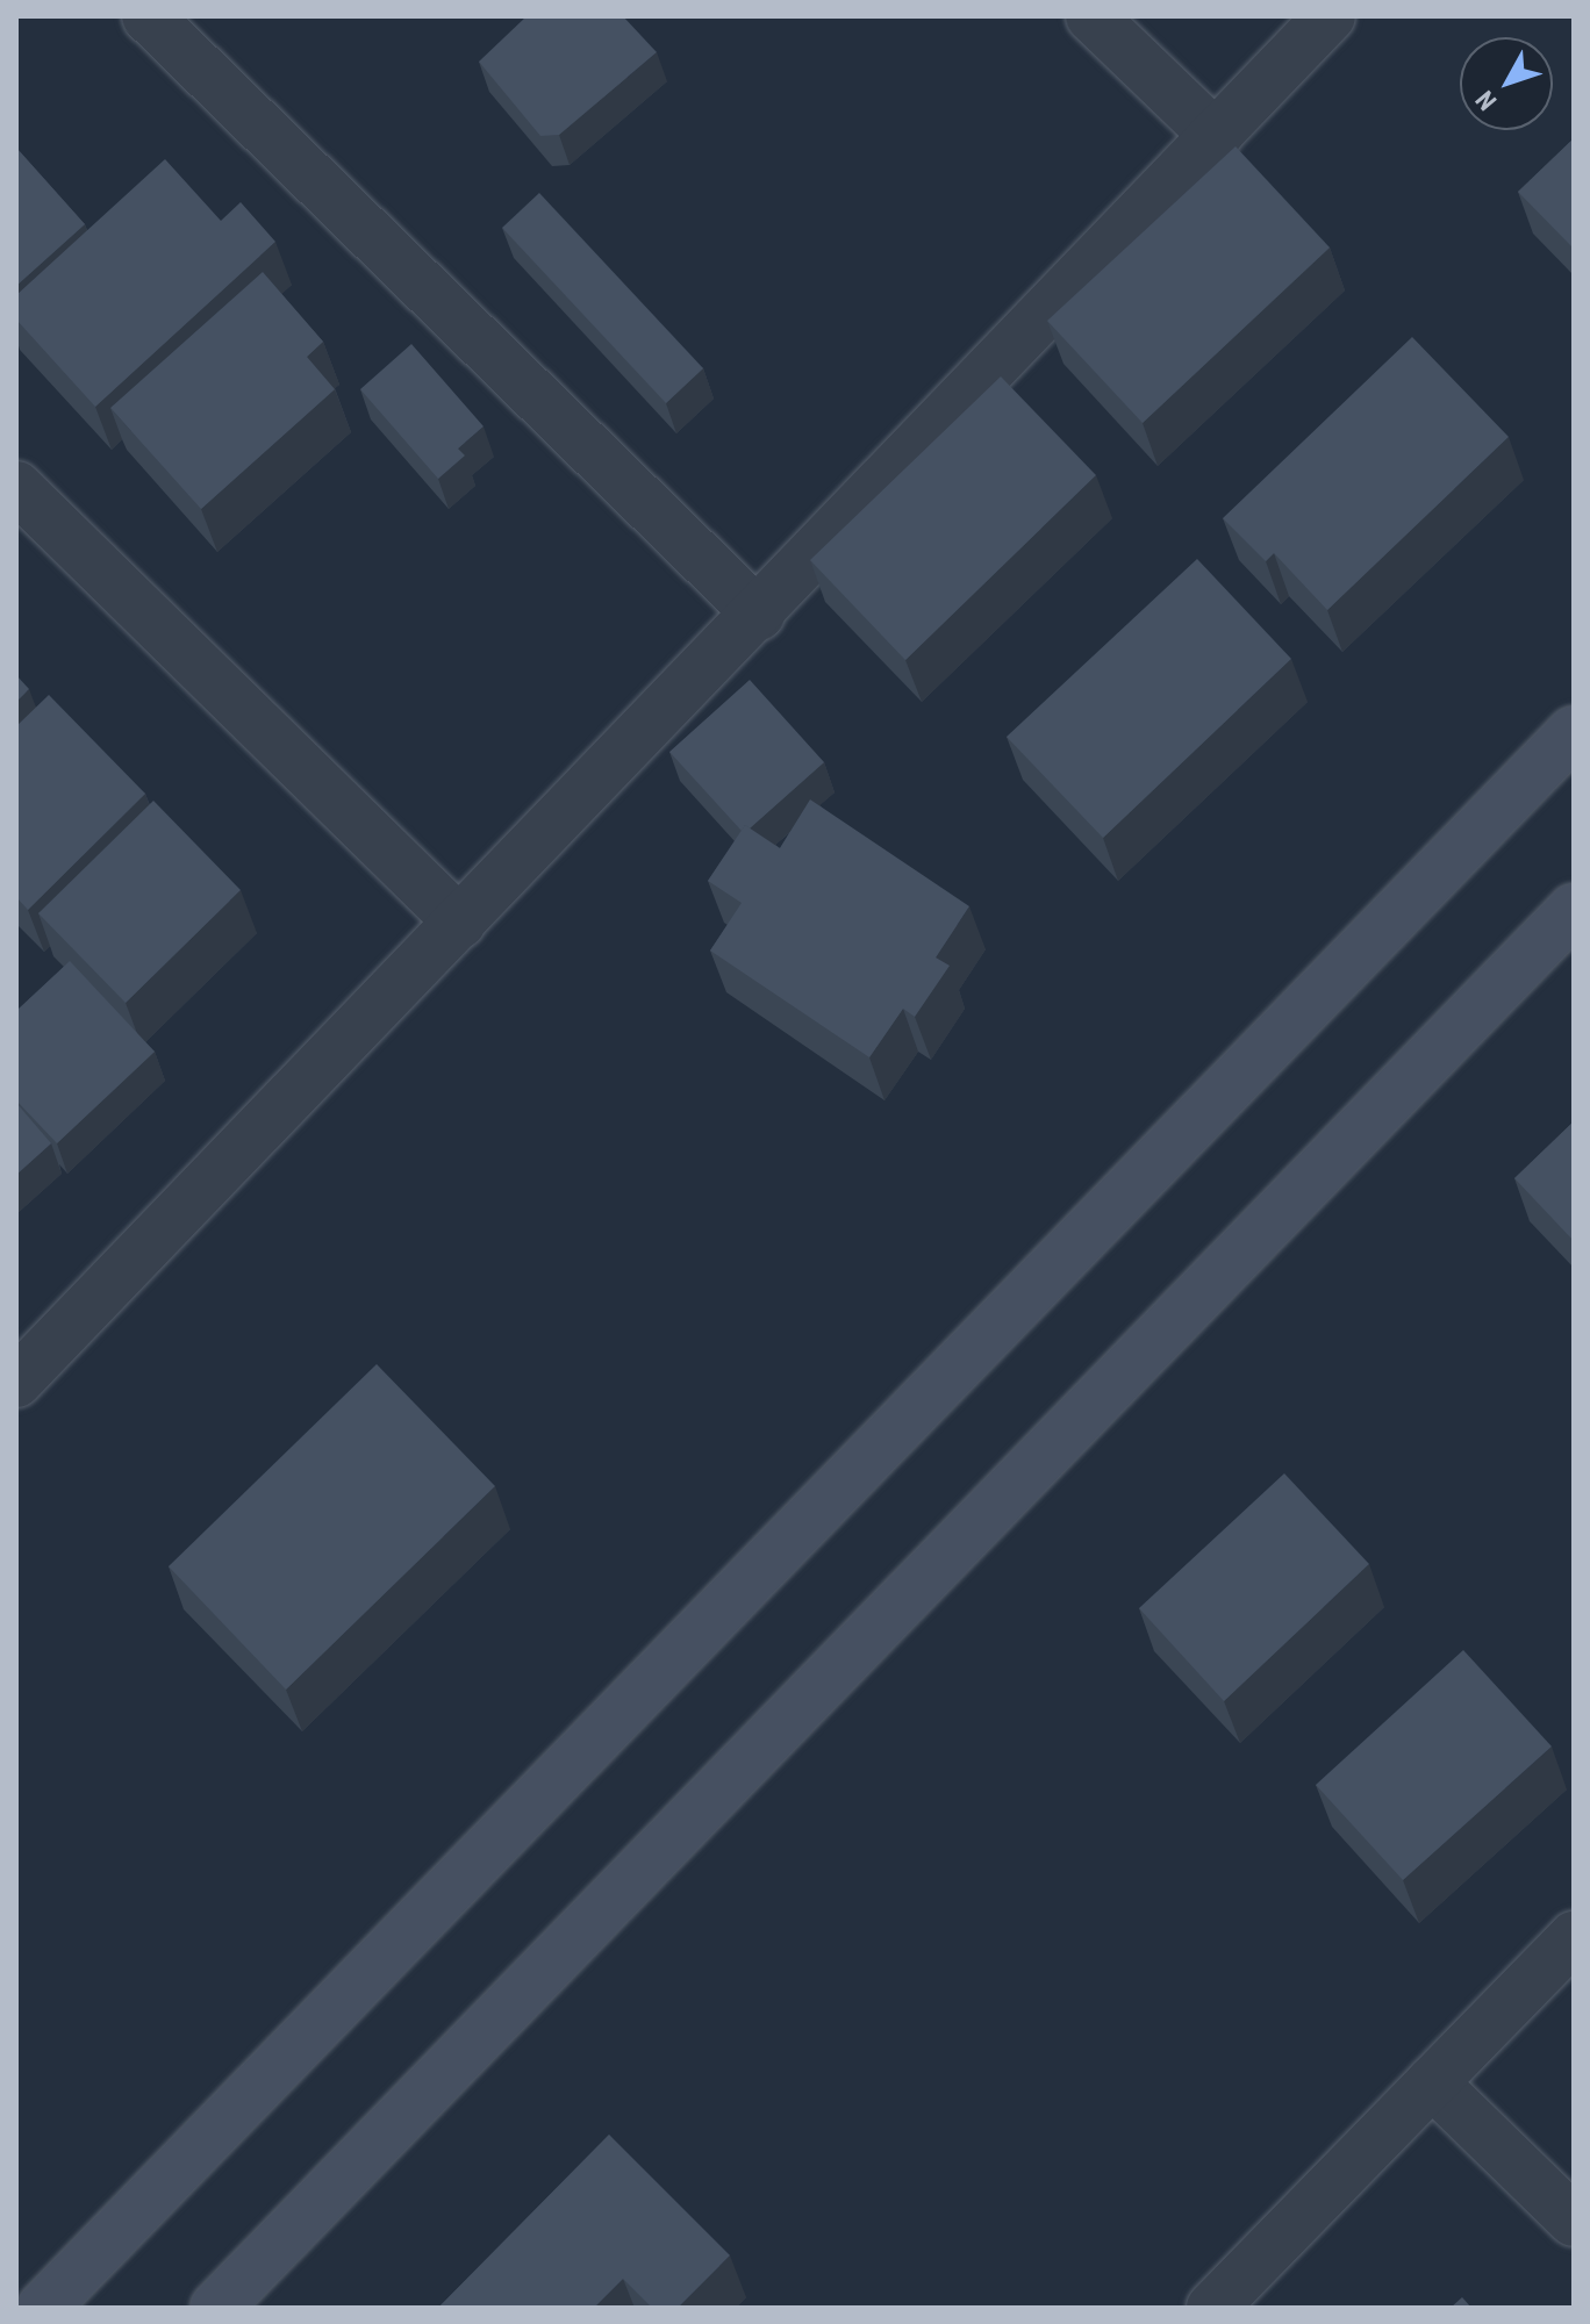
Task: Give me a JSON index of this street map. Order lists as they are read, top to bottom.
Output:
{
  "north": "bottom left"
}
